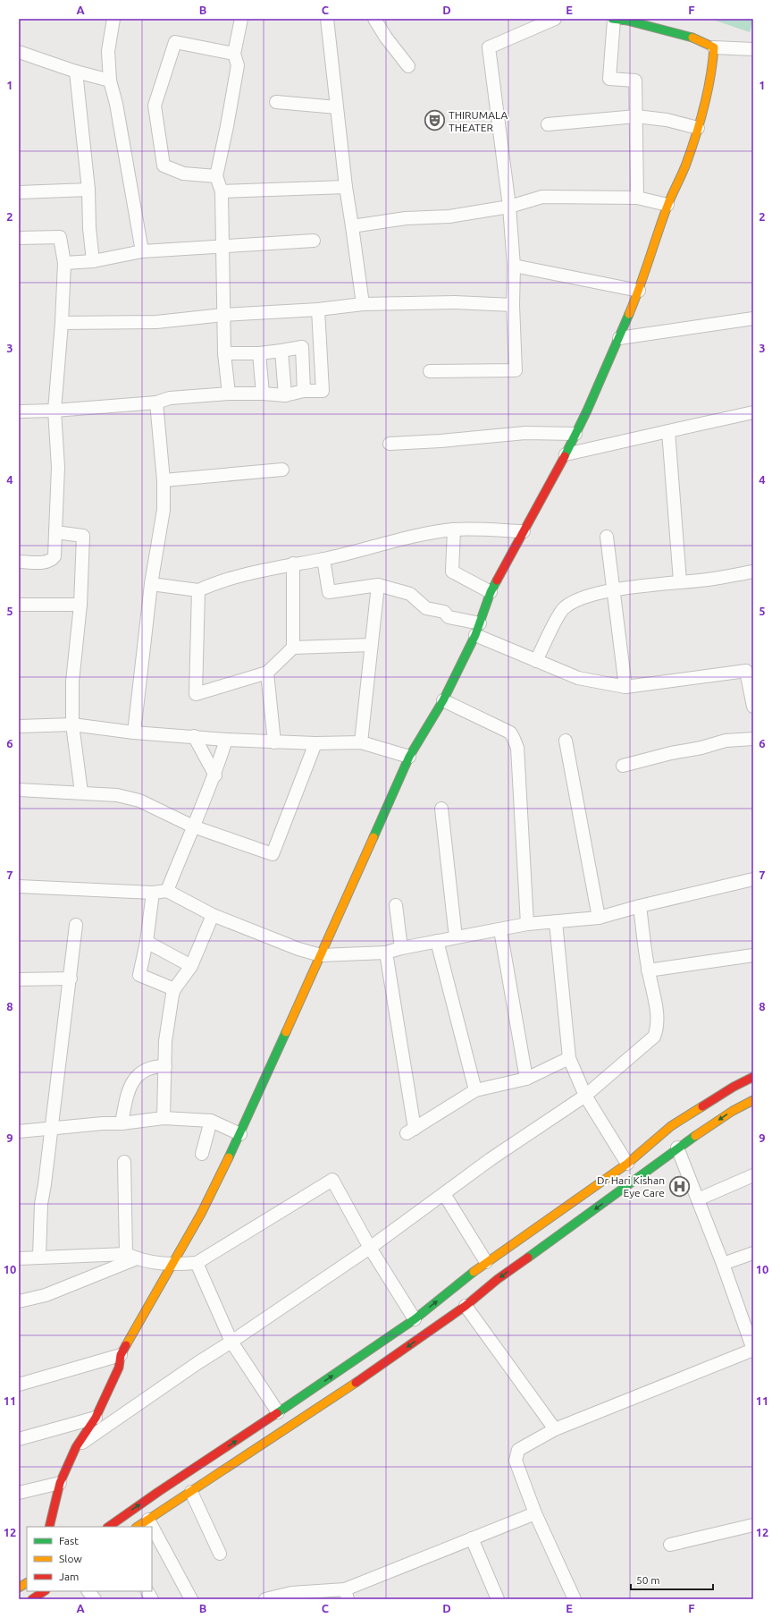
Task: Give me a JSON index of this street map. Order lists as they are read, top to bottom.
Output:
{
  "places": {
    "theatre": ["THIRUMALA THEATER"],
    "hospital": ["Dr Hari Kishan Eye Care"]
  },
  "legend": ["Fast", "Slow", "Jam"],
  "scale_bar": "50 m",
  "grid": {
    "columns": [
      "A",
      "B",
      "C",
      "D",
      "E",
      "F"
    ],
    "rows": [
      "1",
      "2",
      "3",
      "4",
      "5",
      "6",
      "7",
      "8",
      "9",
      "10",
      "11",
      "12"
    ]
  }
}
